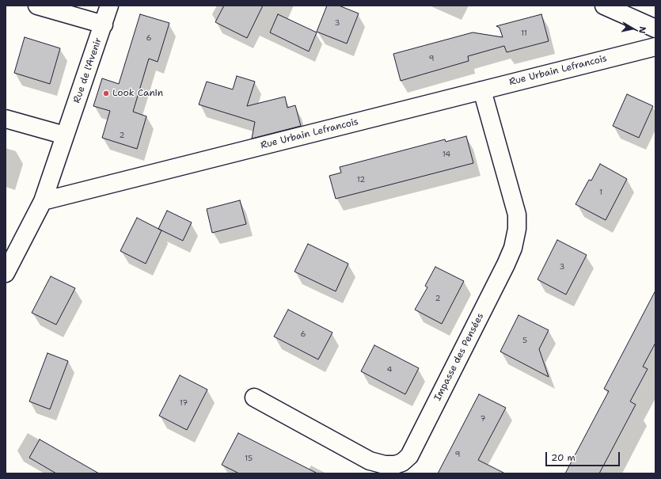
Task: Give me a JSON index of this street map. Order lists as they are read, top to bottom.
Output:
{
  "streets": {
    "street": ["Rue de l'Avenir", "Rue Urbain Lefrancois", "Impasse des Pensées"]
  },
  "crossings": [
    ["Rue de l'Avenir", "Rue Urbain Lefrancois"],
    ["Rue Urbain Lefrancois", "Impasse des Pensées"]
  ],
  "places": ["Look Canin"],
  "house_numbers": [
    "3",
    "11",
    "6",
    "9",
    "2",
    "14",
    "12",
    "1",
    "3",
    "2",
    "6",
    "5",
    "4",
    "17",
    "7",
    "9",
    "15"
  ],
  "scale_bar": "20 m",
  "north": "right"
}
